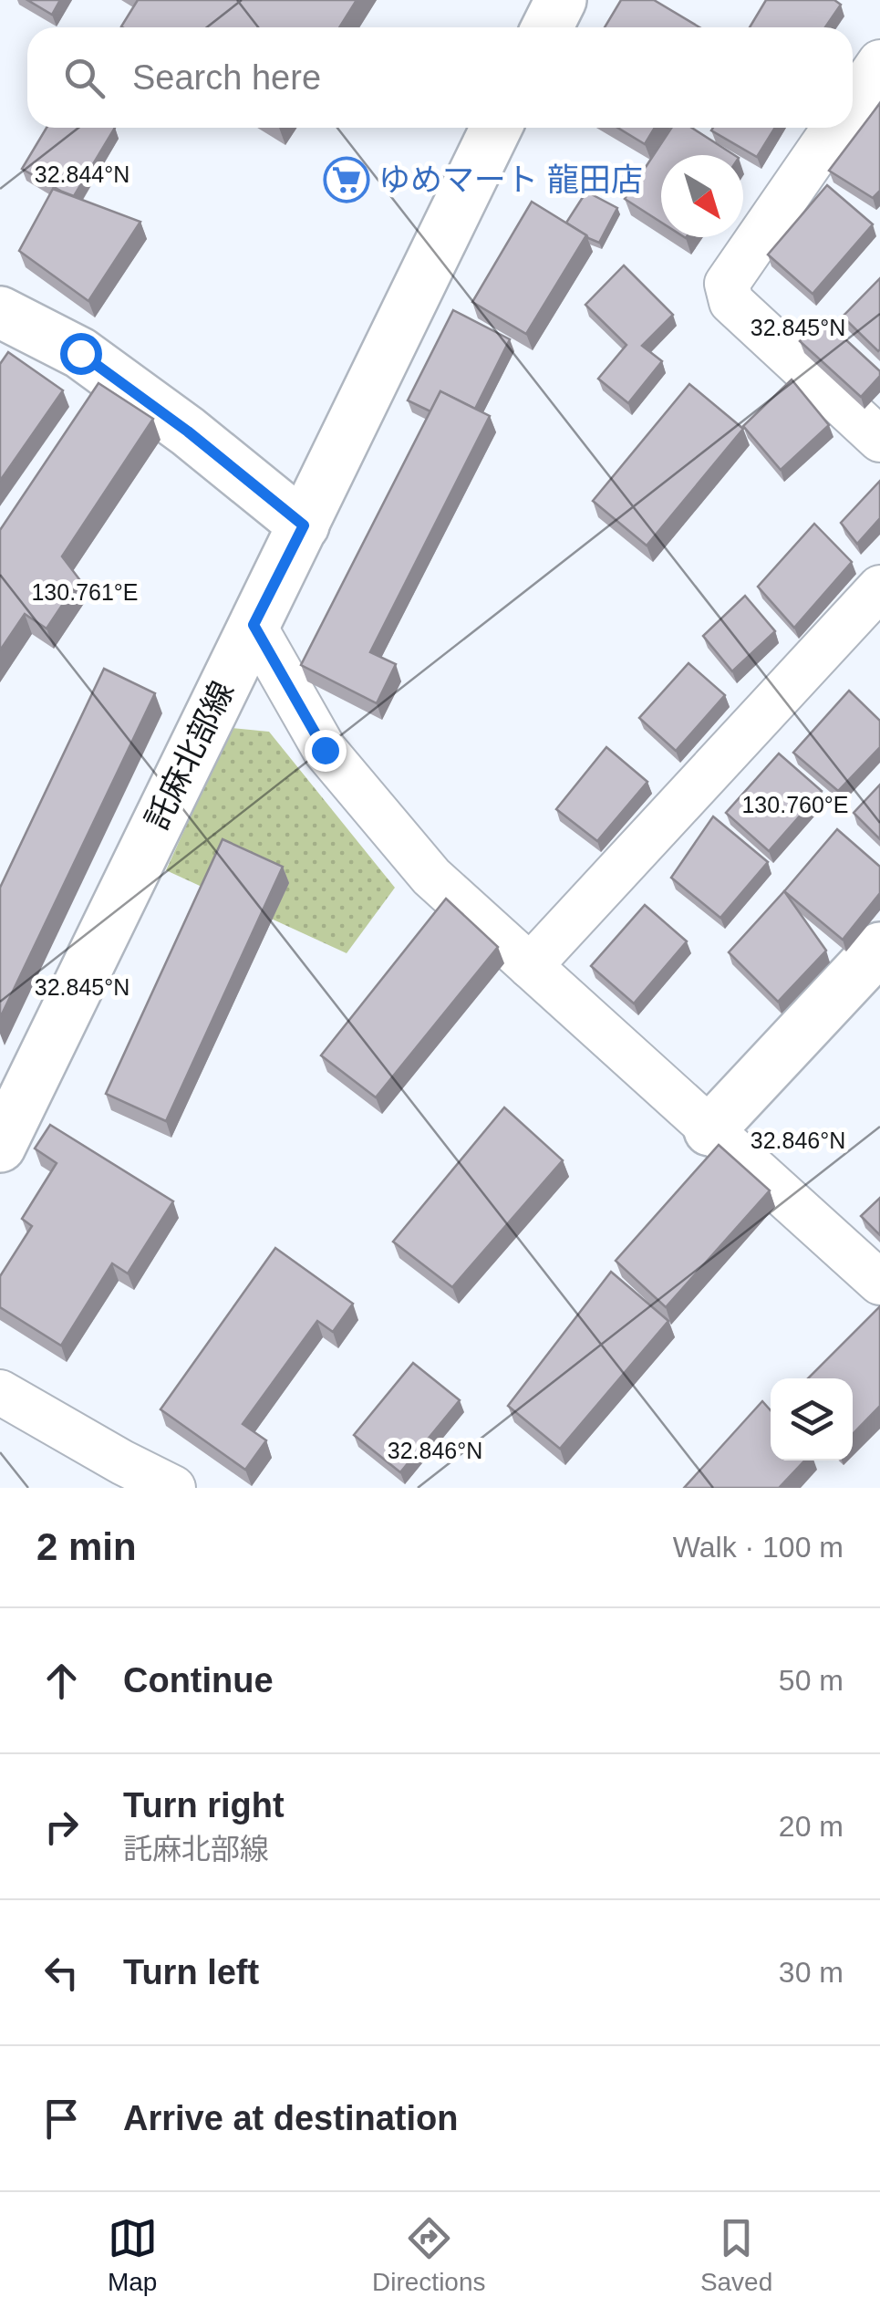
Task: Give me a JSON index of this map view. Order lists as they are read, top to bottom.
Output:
{
  "streets": {
    "main road": ["託麻北部線"]
  },
  "places": {
    "supermarket": ["ゆめマート 龍田店"]
  },
  "north": "bottom right",
  "page": {
    "search": "Search here",
    "heading": ["2 min", "Walk · 100 m"],
    "list": [
      ["Continue", "50 m"],
      ["Turn right", "託麻北部線", "20 m"],
      ["Turn left", "30 m"],
      "Arrive at destination"
    ],
    "nav": ["Map", "Directions", "Saved"]
  },
  "coordinates": [
    "32.844°N",
    "32.845°N",
    "130.761°E",
    "130.760°E",
    "32.846°N"
  ]
}
